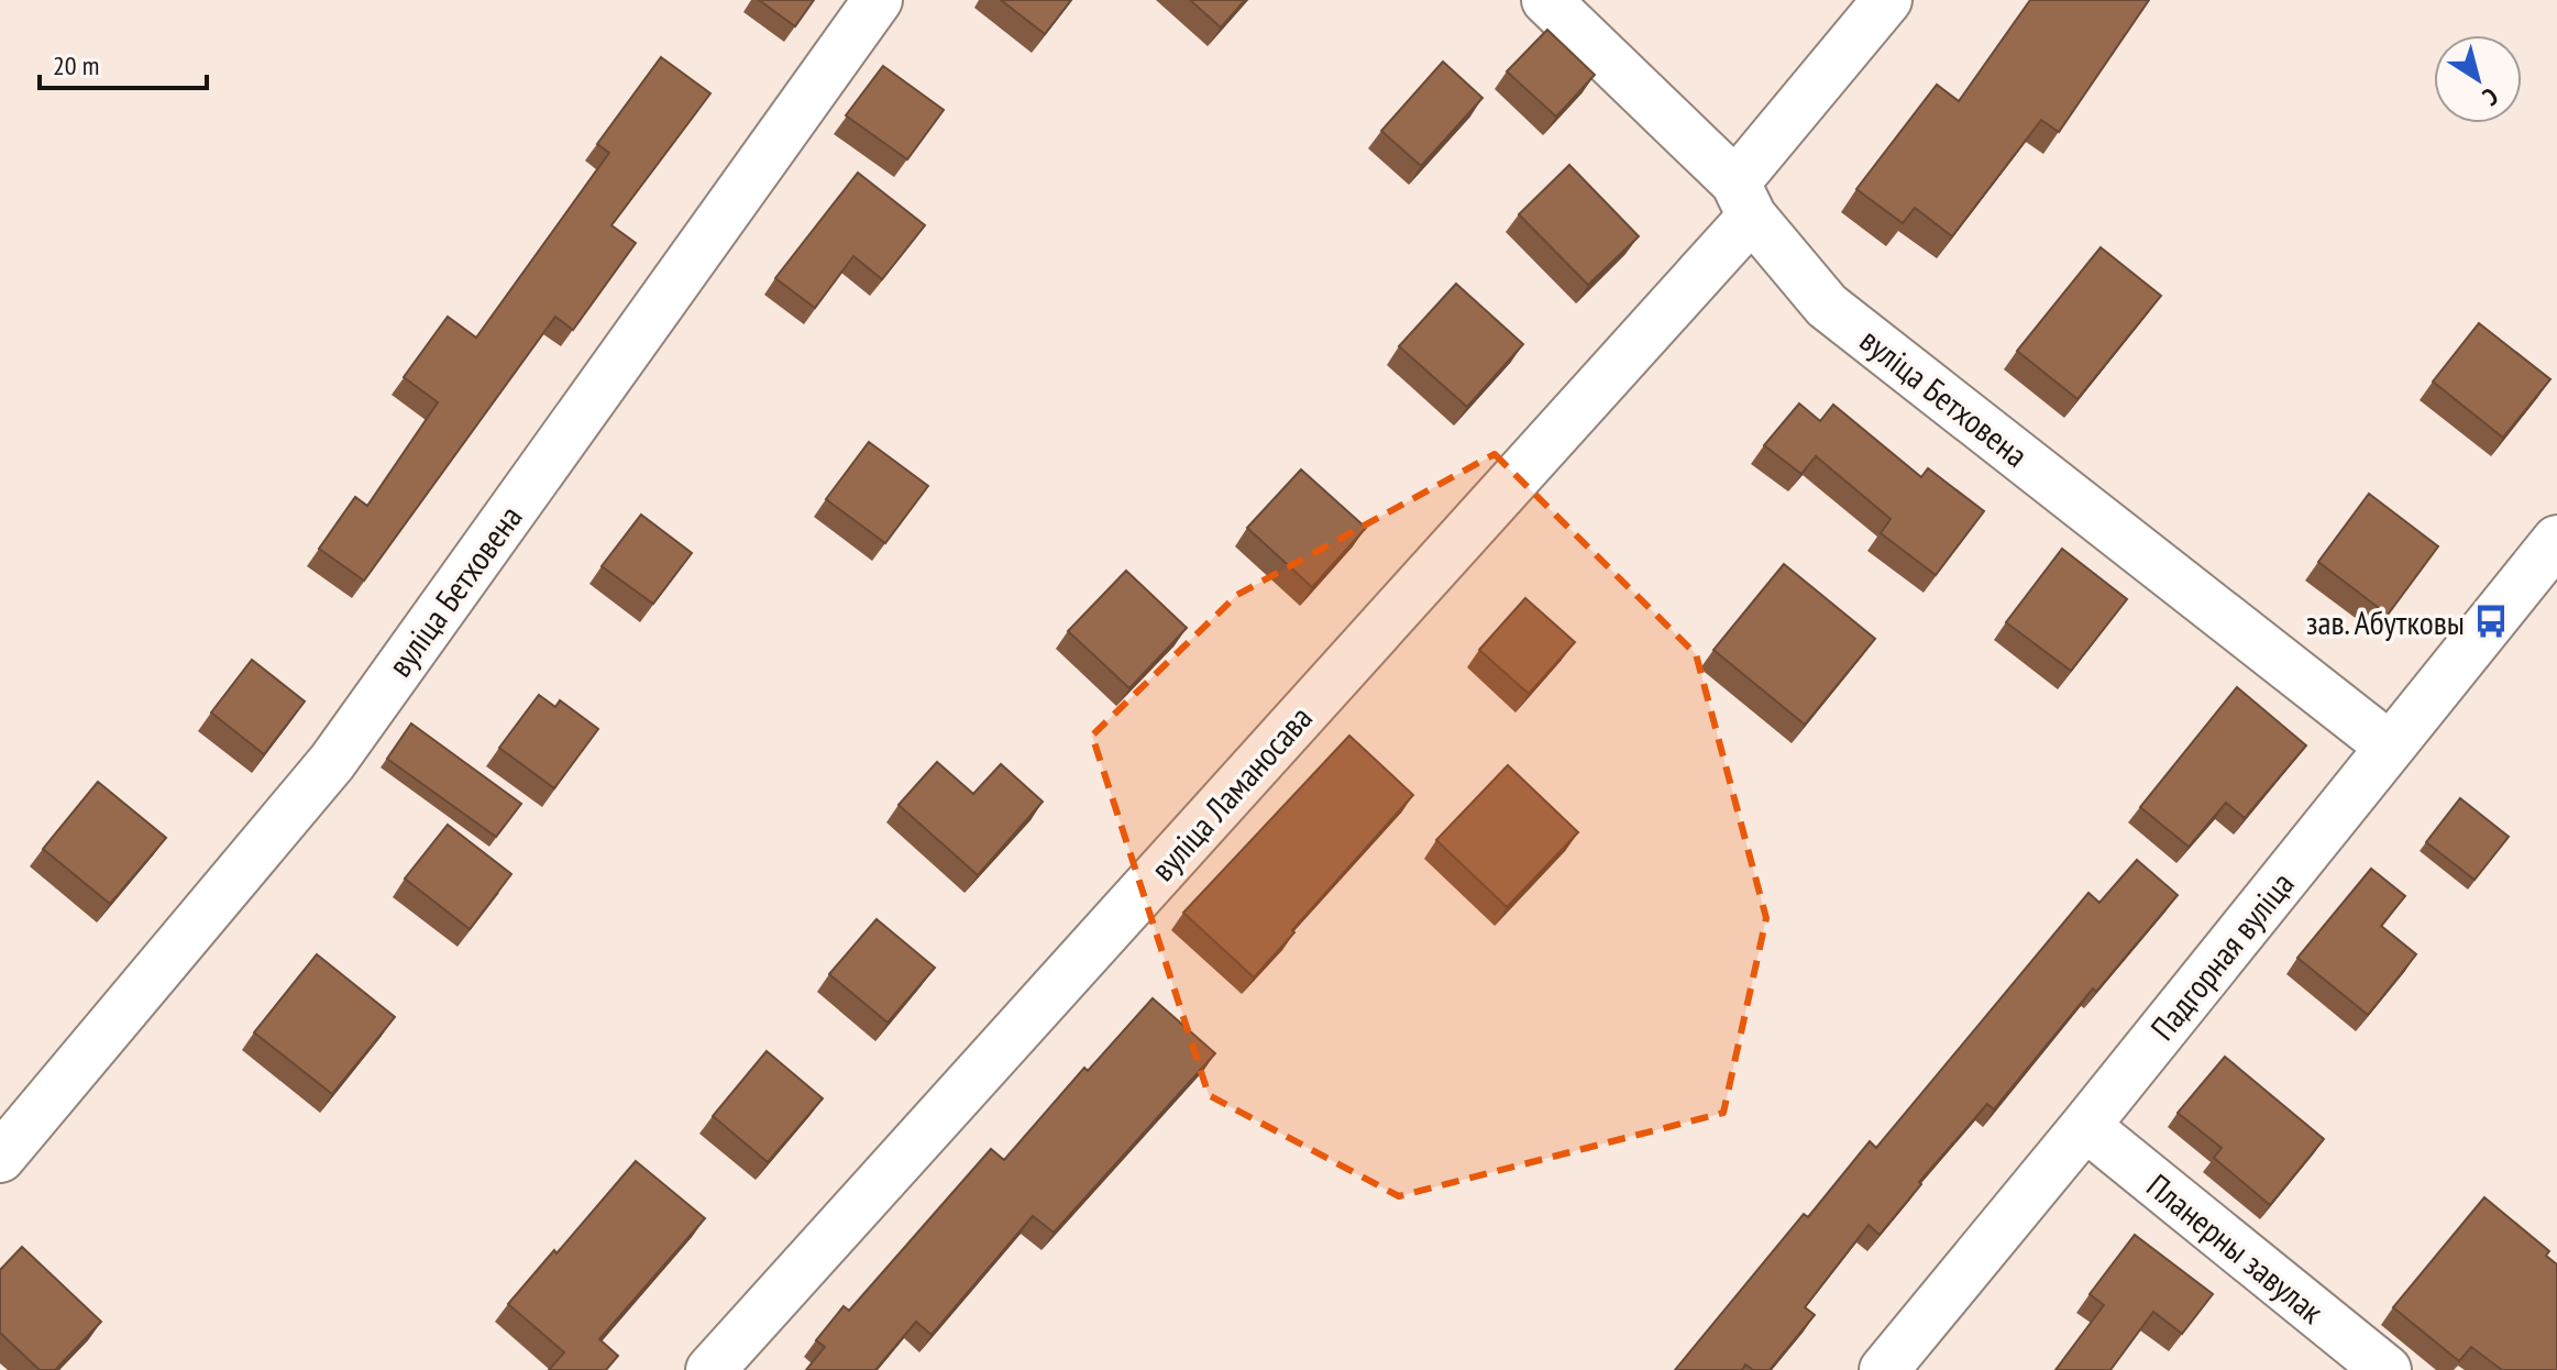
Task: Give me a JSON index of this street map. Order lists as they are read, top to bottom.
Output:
{
  "streets": {
    "street": [
      "вуліца Бетховена",
      "вуліца Ламаносава",
      "Падгорная вуліца",
      "Планерны завулак"
    ]
  },
  "crossings": [
    ["вуліца Бетховена", "вуліца Ламаносава"],
    ["вуліца Бетховена", "Падгорная вуліца"],
    ["Падгорная вуліца", "Планерны завулак"]
  ],
  "places": {
    "bus stop": ["зав. Абутковы"]
  },
  "scale_bar": "20 m",
  "north": "bottom right"
}
